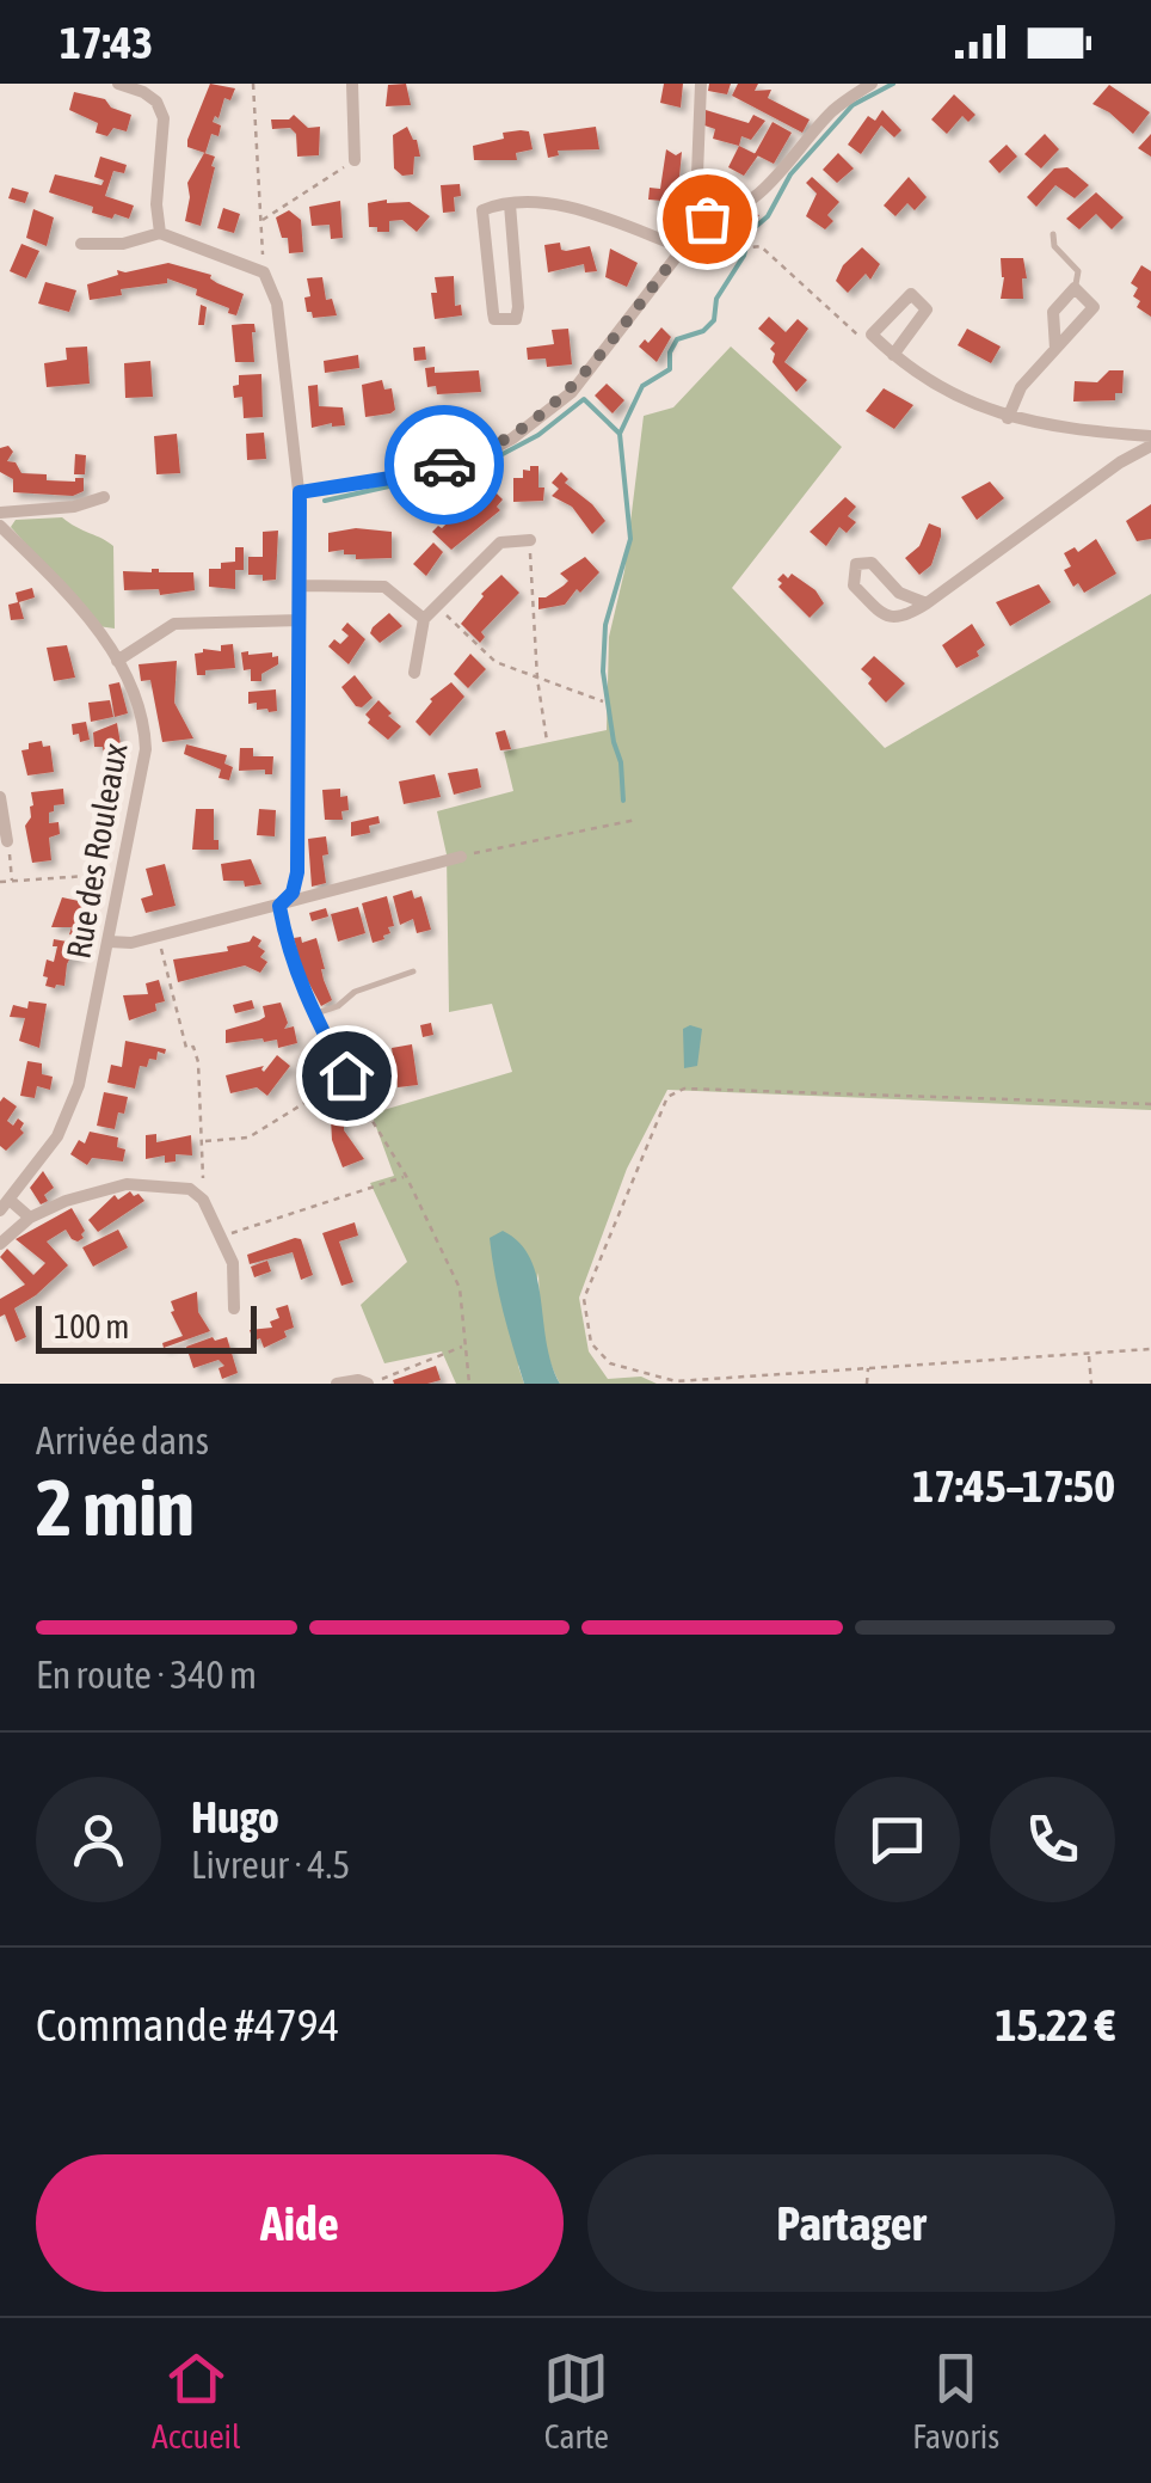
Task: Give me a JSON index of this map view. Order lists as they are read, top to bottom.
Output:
{
  "streets": {
    "street": ["Rue des Rouleaux"]
  },
  "scale_bar": "100 m",
  "page": {
    "status": "17:43",
    "scale": "100 m",
    "heading": ["2 min", "Arrivée dans", "17:45–17:50"],
    "panel": [
      "Hugo",
      "Livreur · 4.5",
      "Commande #4794",
      "15.22 €"
    ],
    "bar": "En route · 340 m",
    "buttons": ["Aide", "Partager"],
    "tabs": ["Accueil", "Carte", "Favoris"]
  }
}
